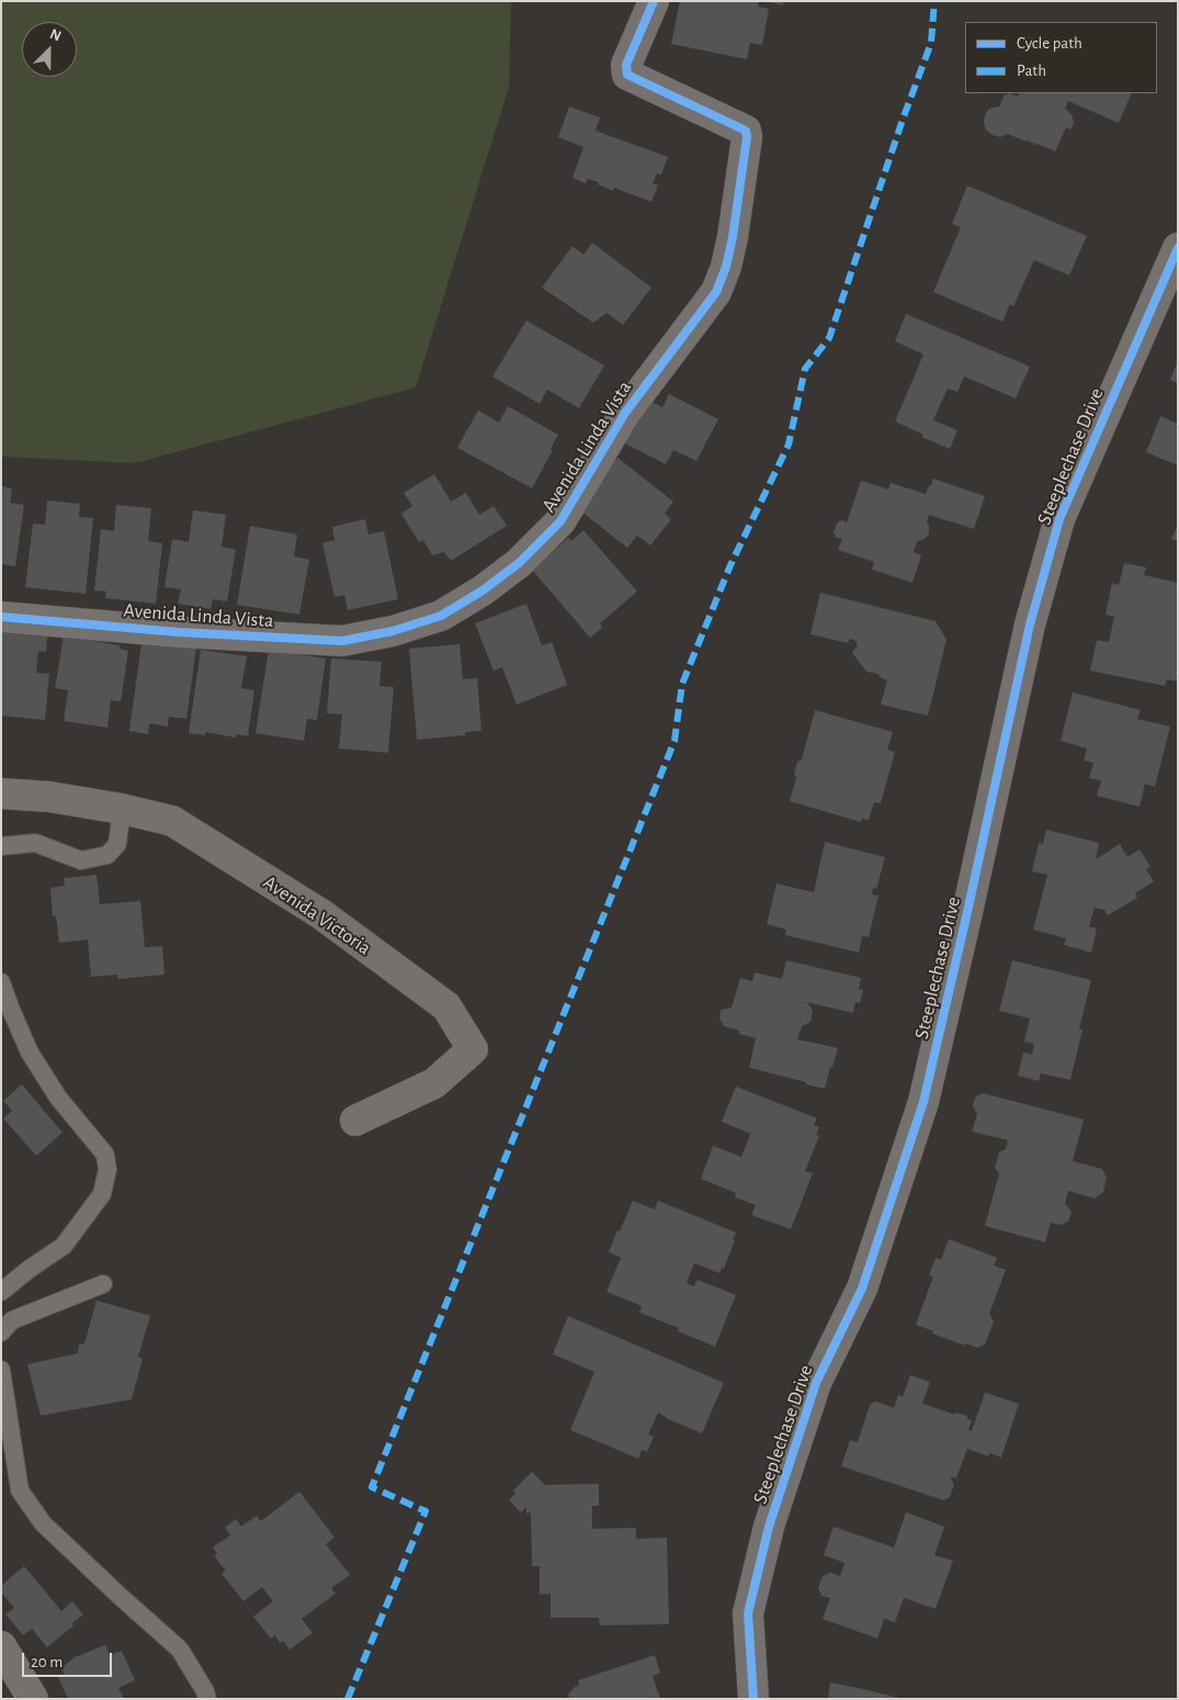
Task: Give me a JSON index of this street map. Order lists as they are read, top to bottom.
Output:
{
  "streets": {
    "street": ["Avenida Linda Vista", "Steeplechase Drive", "Avenida Victoria"]
  },
  "legend": ["Cycle path", "Path"],
  "scale_bar": "20 m",
  "north": "top right"
}
